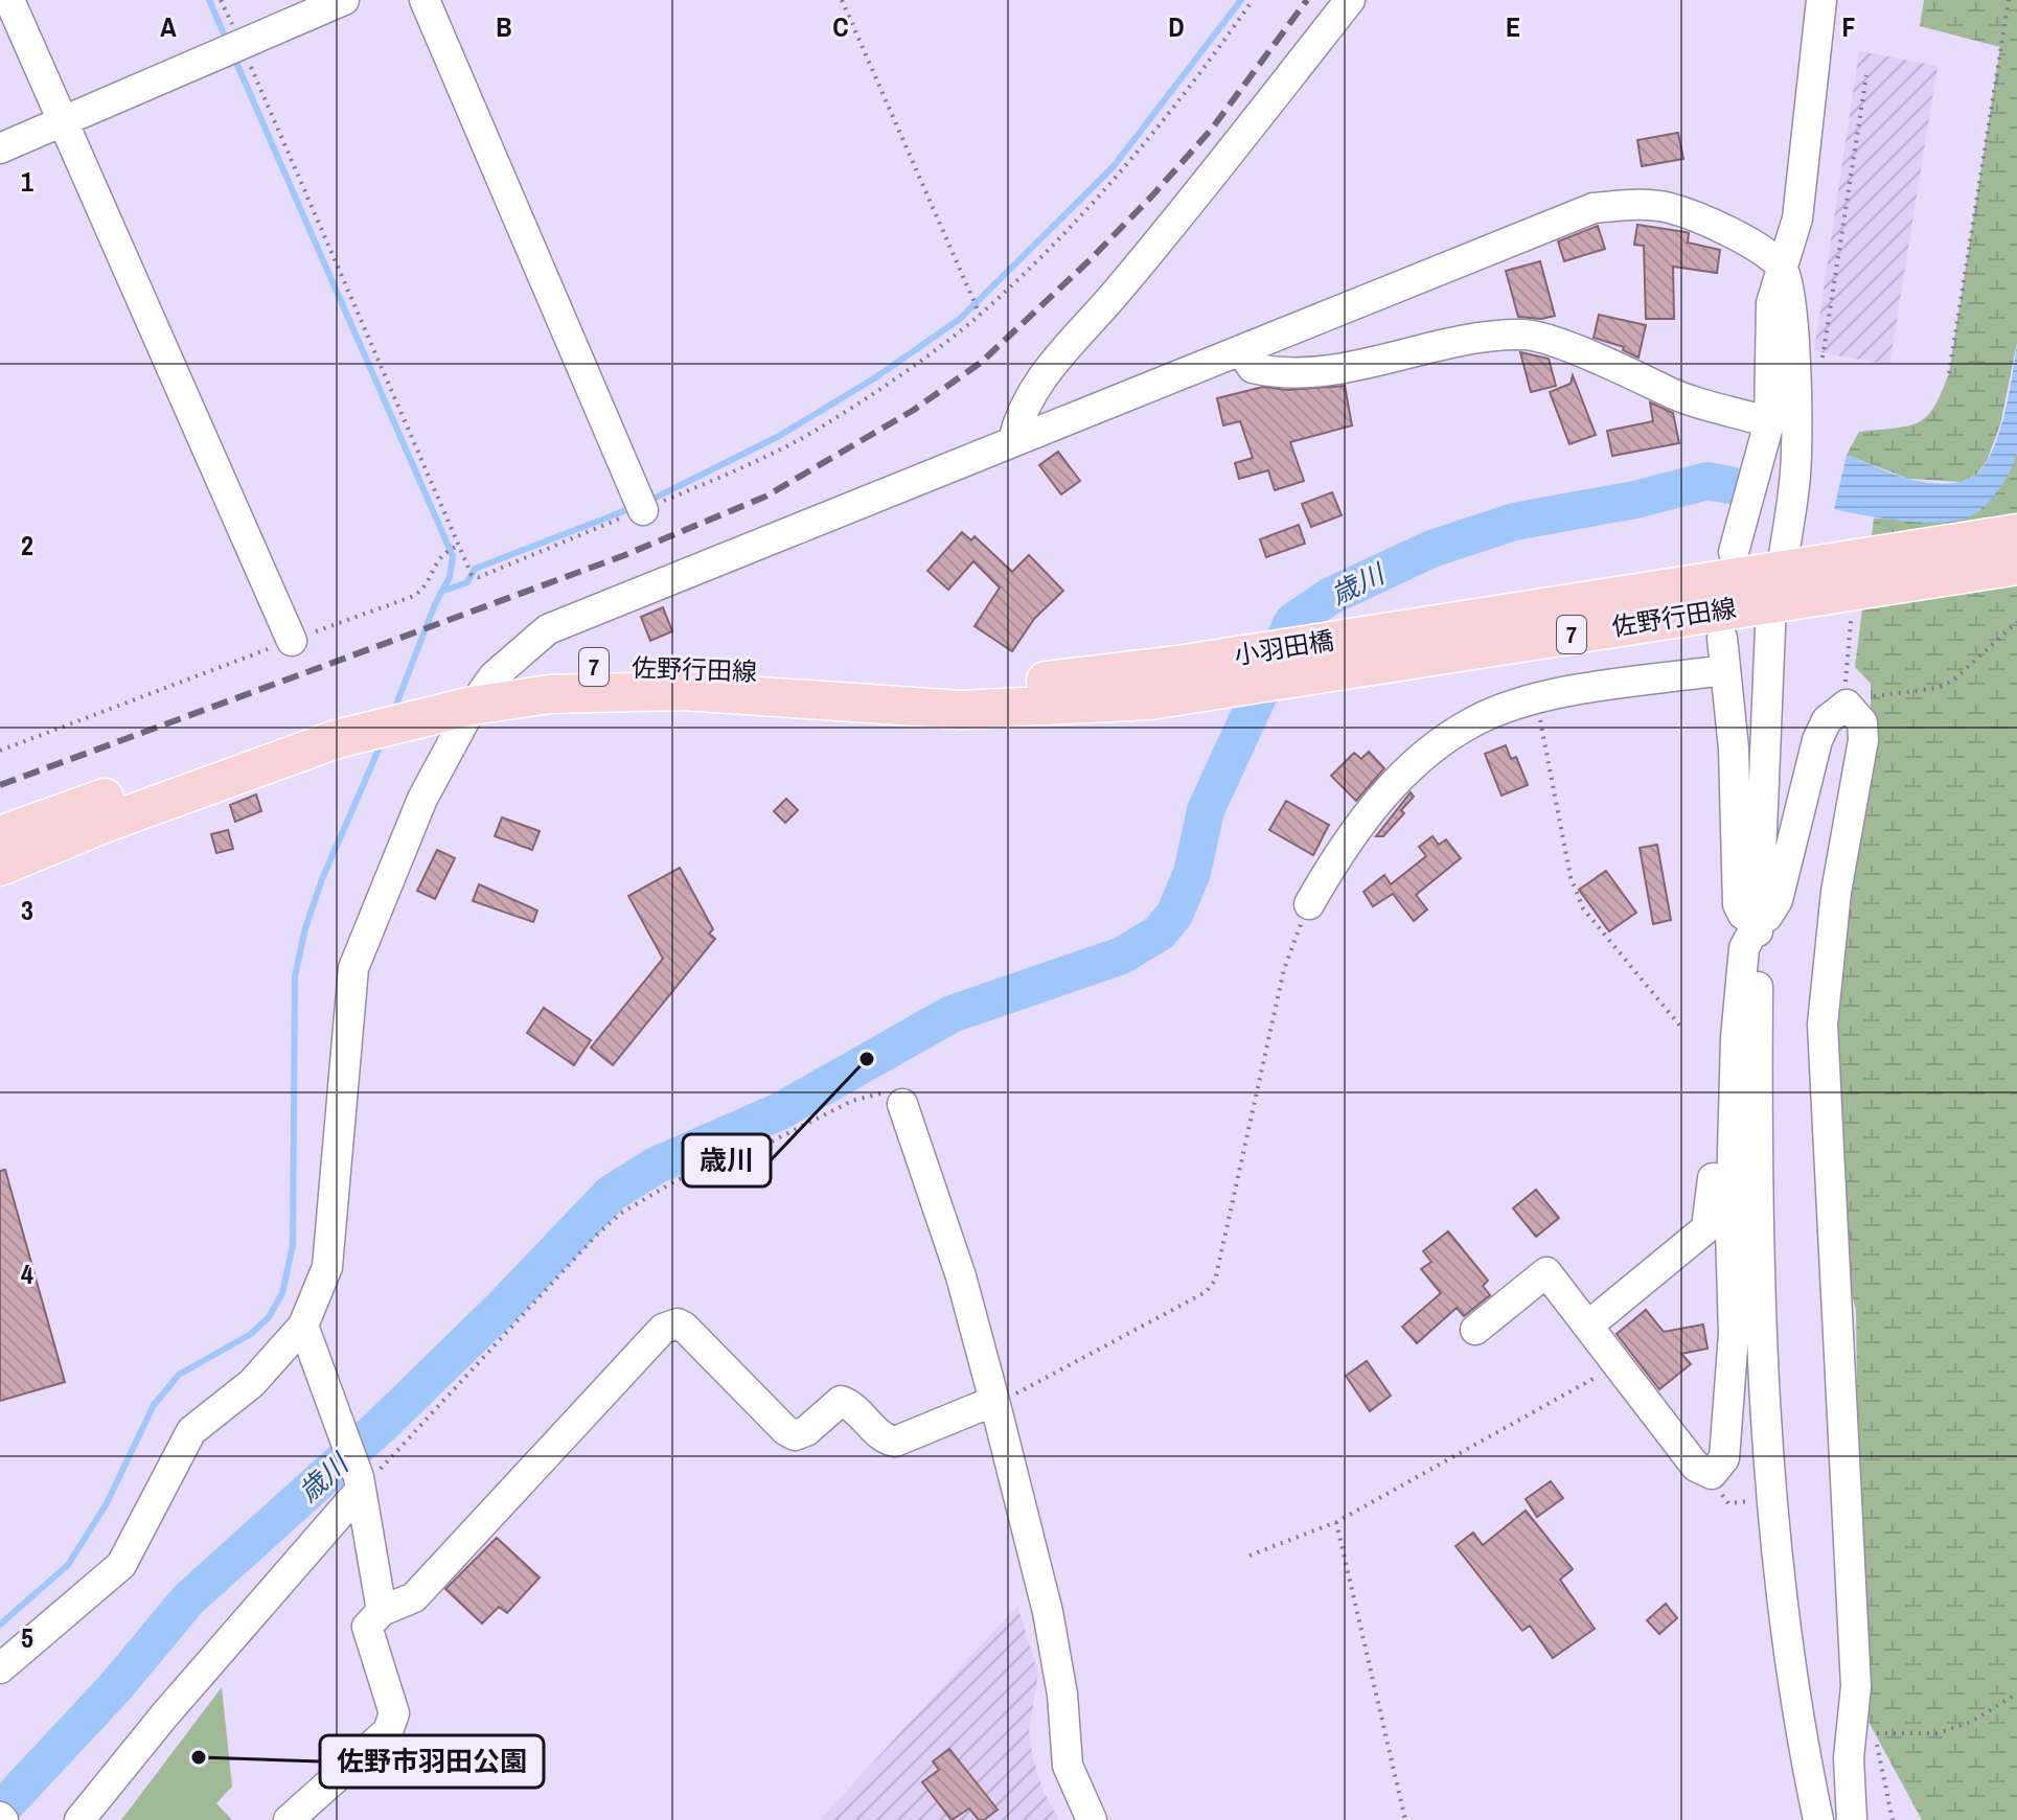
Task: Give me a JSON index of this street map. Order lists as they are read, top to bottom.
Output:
{
  "streets": {
    "main road": ["佐野行田線", "7", "小羽田橋"]
  },
  "crossings": [
    ["佐野行田線", "小羽田橋"]
  ],
  "water": ["歳川"],
  "places": ["歳川", "佐野市羽田公園"],
  "grid": {
    "columns": [
      "A",
      "B",
      "C",
      "D",
      "E",
      "F"
    ],
    "rows": [
      "1",
      "2",
      "3",
      "4",
      "5"
    ]
  }
}
